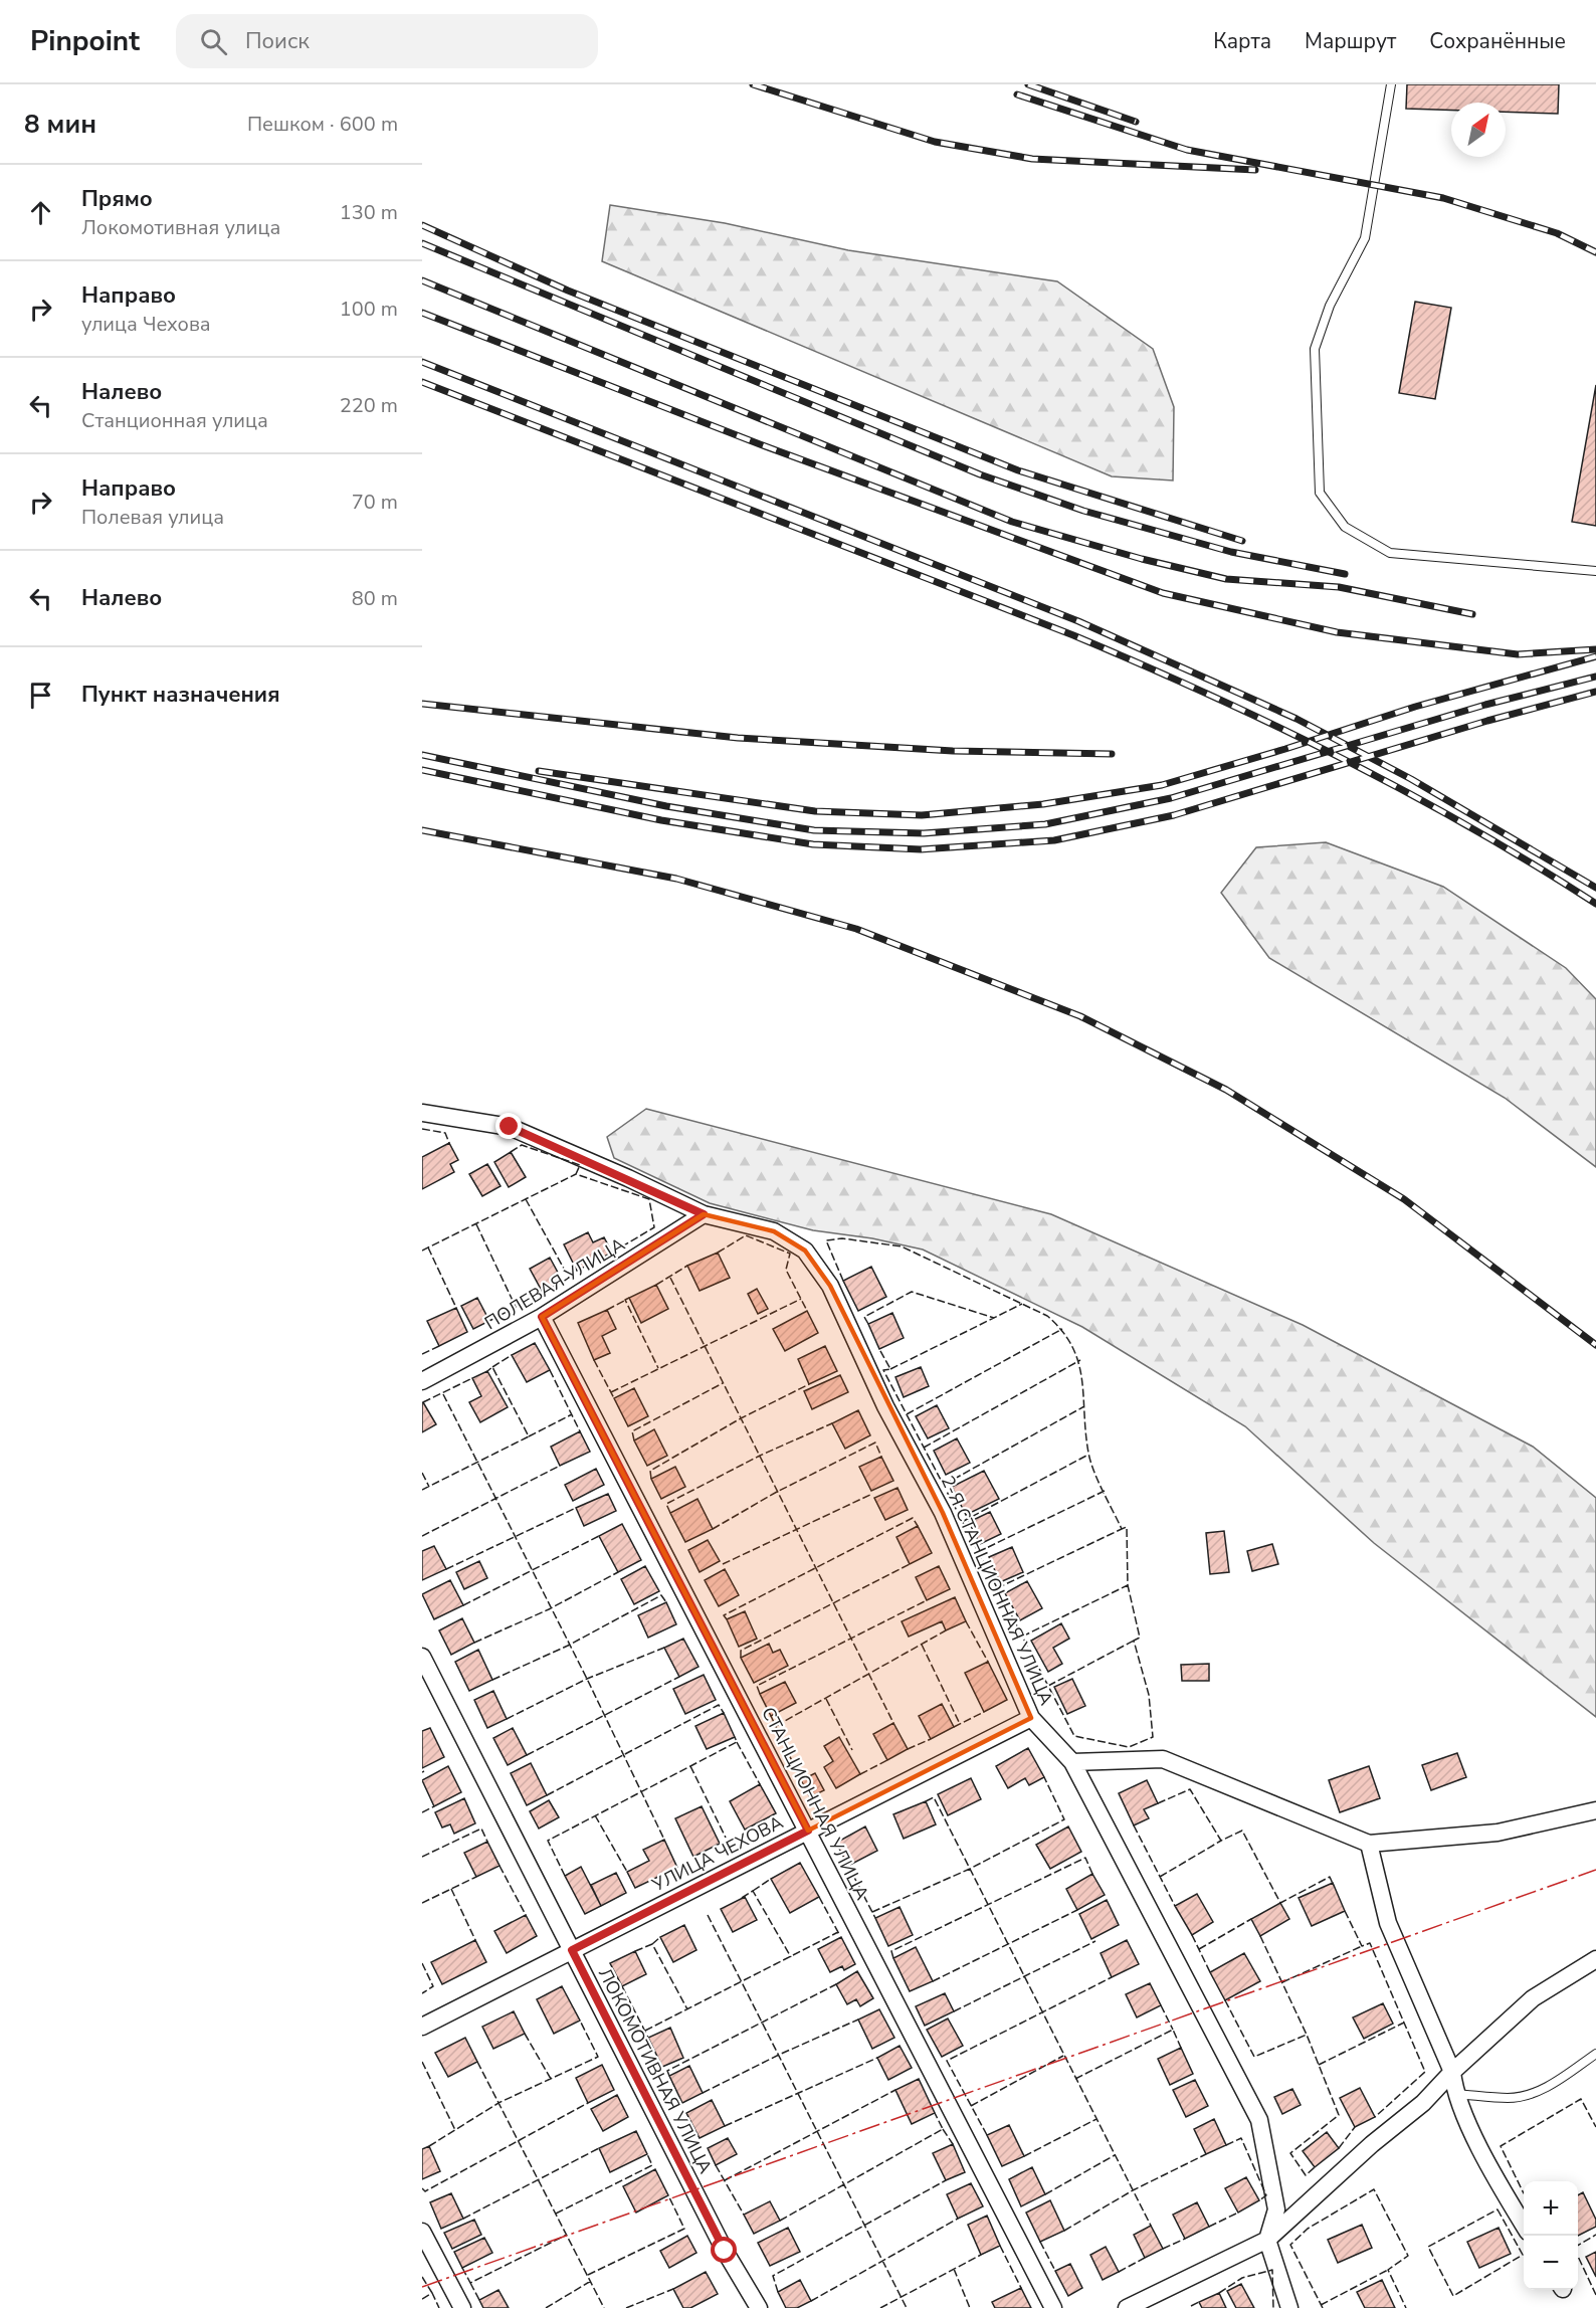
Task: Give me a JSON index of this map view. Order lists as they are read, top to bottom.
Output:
{
  "streets": {
    "street": [
      "ПОЛЕВАЯ УЛИЦА",
      "2-Я СТАНЦИОННАЯ УЛИЦА",
      "СТАНЦИОННАЯ УЛИЦА",
      "УЛИЦА ЧЕХОВА",
      "ЛОКОМОТИВНАЯ УЛИЦА"
    ]
  },
  "crossings": [
    ["ПОЛЕВАЯ УЛИЦА", "2-Я СТАНЦИОННАЯ УЛИЦА"],
    ["ПОЛЕВАЯ УЛИЦА", "СТАНЦИОННАЯ УЛИЦА"],
    ["2-Я СТАНЦИОННАЯ УЛИЦА", "УЛИЦА ЧЕХОВА"],
    ["СТАНЦИОННАЯ УЛИЦА", "УЛИЦА ЧЕХОВА"],
    ["УЛИЦА ЧЕХОВА", "ЛОКОМОТИВНАЯ УЛИЦА"]
  ],
  "north": "top right",
  "page": {
    "header": "Pinpoint",
    "search": "Поиск",
    "nav": ["Карта", "Маршрут", "Сохранённые"],
    "heading": ["8 мин", "Пешком · 600 m"],
    "list": [
      ["Прямо", "Локомотивная улица", "130 m"],
      ["Направо", "улица Чехова", "100 m"],
      ["Налево", "Станционная улица", "220 m"],
      ["Направо", "Полевая улица", "70 m"],
      ["Налево", "80 m"],
      "Пункт назначения"
    ],
    "map_buttons": ["+", "−"]
  }
}
